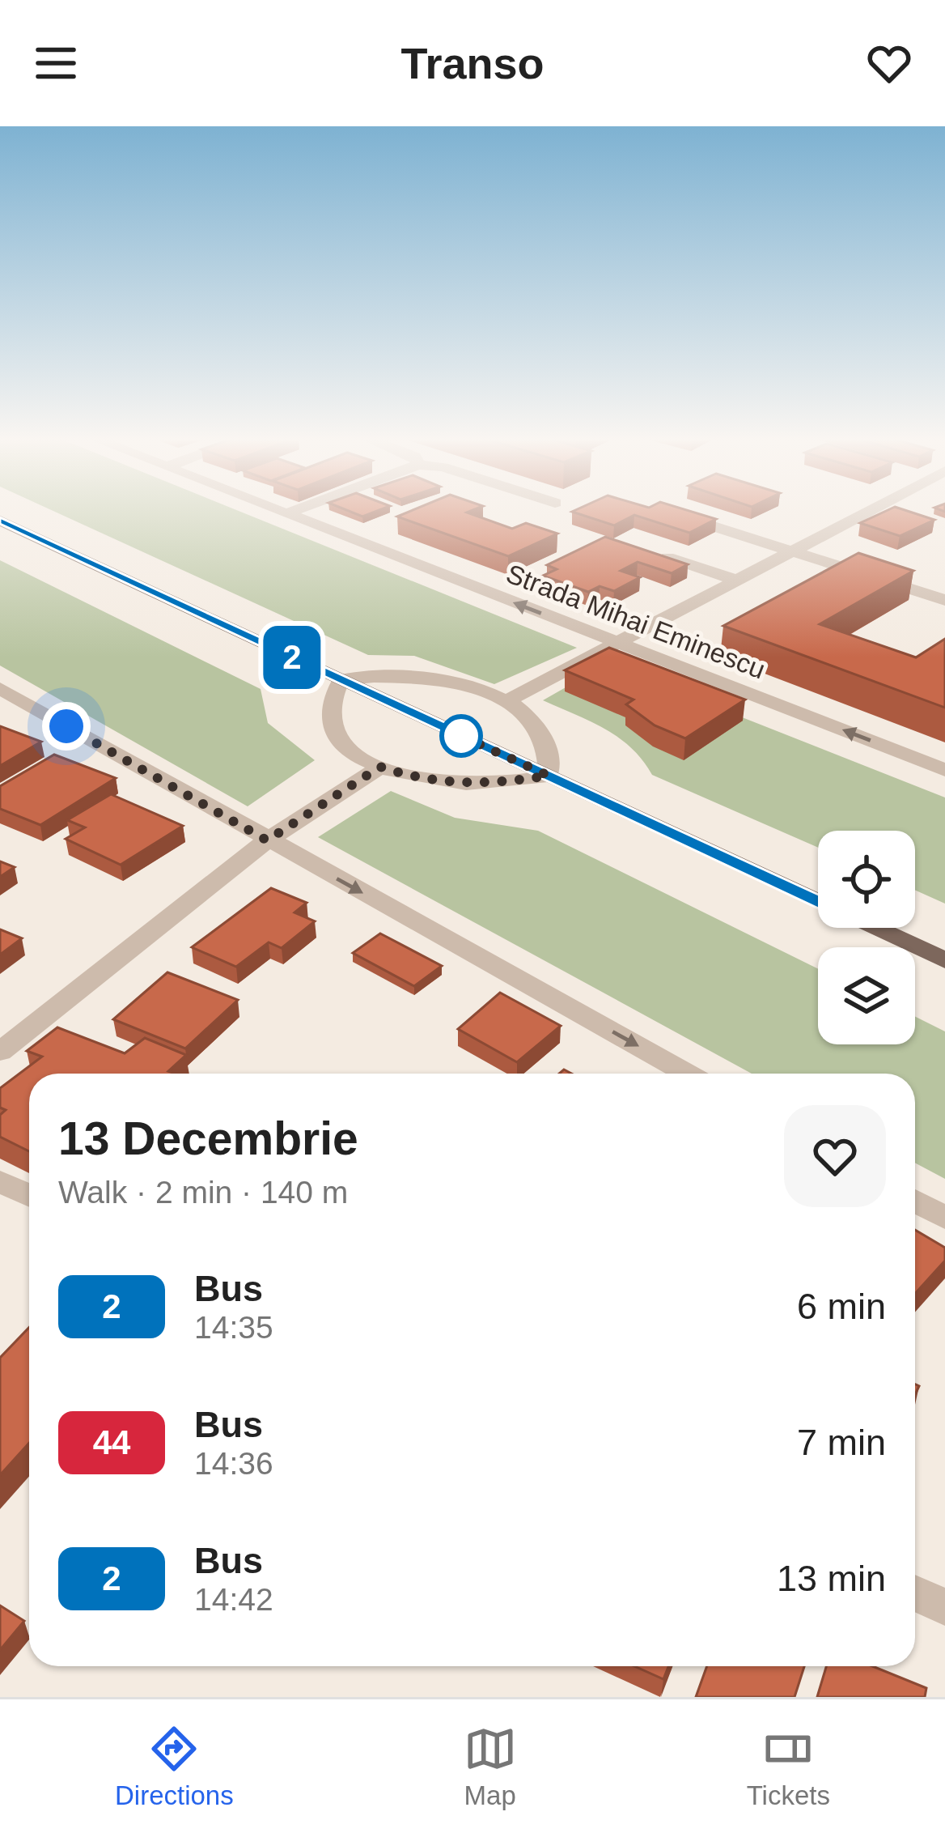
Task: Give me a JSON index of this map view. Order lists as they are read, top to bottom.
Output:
{
  "streets": {
    "street": ["Strada Mihai Eminescu"]
  },
  "lines": ["bus line 2"],
  "page": {
    "header": "Transo",
    "on_map": "2",
    "heading": ["13 Decembrie", "Walk · 2 min · 140 m"],
    "list": [
      {
        "mark": "2",
        "name": "Bus",
        "note": "14:35",
        "value": "6 min"
      },
      {
        "mark": "44",
        "name": "Bus",
        "note": "14:36",
        "value": "7 min"
      },
      {
        "mark": "2",
        "name": "Bus",
        "note": "14:42",
        "value": "13 min"
      }
    ],
    "tabs": ["Directions", "Map", "Tickets"]
  }
}
